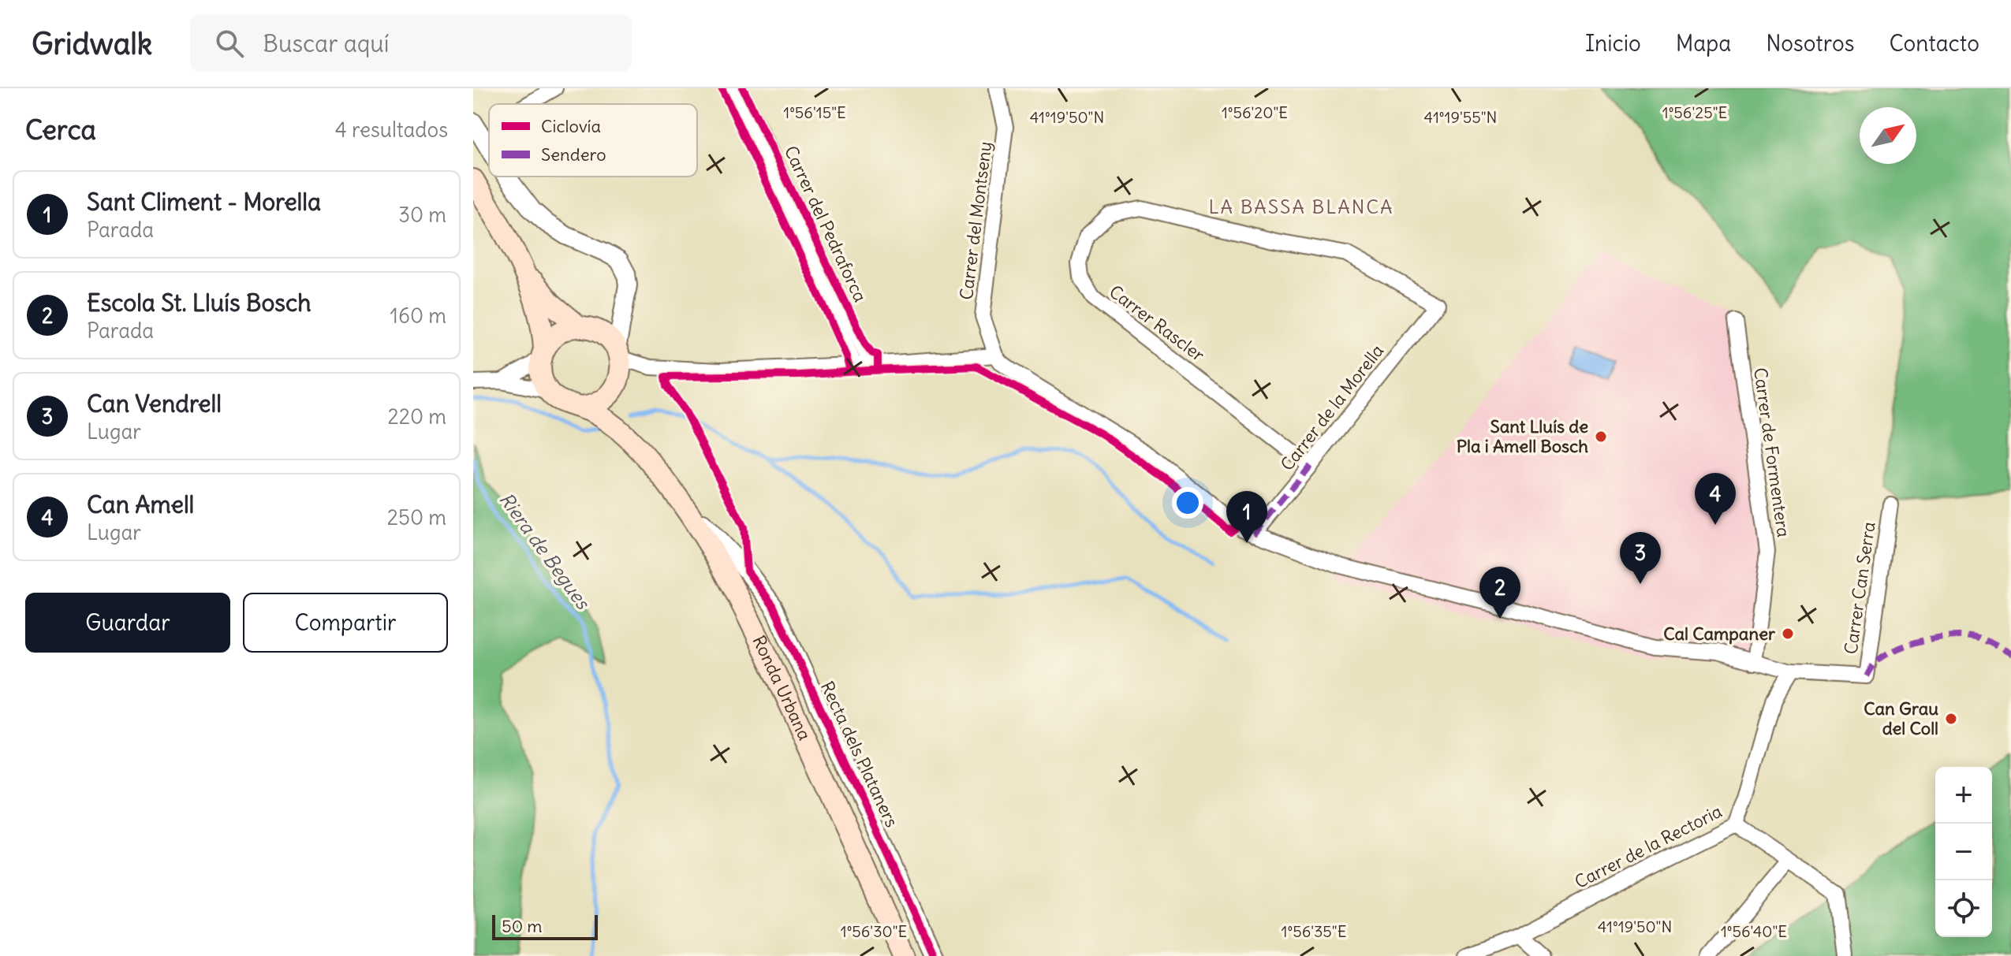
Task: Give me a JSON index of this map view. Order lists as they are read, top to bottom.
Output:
{
  "streets": {
    "main road": ["Ronda Urbana"],
    "street": [
      "Carrer del Montseny",
      "Carrer del Pedraforca",
      "Carrer Rascler",
      "Carrer de la Morella",
      "Carrer de Formentera",
      "Carrer Can Serra",
      "Recta dels Plataners",
      "Carrer de la Rectoria"
    ]
  },
  "crossings": [
    ["Carrer Rascler", "Carrer de la Morella"],
    ["Carrer Can Serra", "Carrer de la Rectoria"],
    ["Ronda Urbana", "Recta dels Plataners"]
  ],
  "districts": ["LA BASSA BLANCA"],
  "water": ["Riera de Begues"],
  "places": ["Sant Lluís de Pla i Amell Bosch", "Cal Campaner", "Can Grau del Coll"],
  "legend": ["Ciclovía", "Sendero"],
  "scale_bar": "50 m",
  "north": "top right",
  "page": {
    "header": "Gridwalk",
    "search": "Buscar aquí",
    "nav": [
      "Inicio",
      "Mapa",
      "Nosotros",
      "Contacto"
    ],
    "heading": ["Cerca", "4 resultados"],
    "list": [
      {
        "mark": "1",
        "name": "Sant Climent - Morella",
        "note": "Parada",
        "value": "30 m"
      },
      {
        "mark": "2",
        "name": "Escola St. Lluís Bosch",
        "note": "Parada",
        "value": "160 m"
      },
      {
        "mark": "3",
        "name": "Can Vendrell",
        "note": "Lugar",
        "value": "220 m"
      },
      {
        "mark": "4",
        "name": "Can Amell",
        "note": "Lugar",
        "value": "250 m"
      }
    ],
    "pins": [
      "4",
      "1",
      "3",
      "2"
    ],
    "buttons": ["Guardar", "Compartir"],
    "map_buttons": ["+", "−"],
    "scale": "50 m"
  },
  "coordinates": [
    "1°56'20\"E",
    "1°56'25\"E",
    "1°56'15\"E",
    "41°19'50\"N",
    "41°19'55\"N",
    "1°56'30\"E",
    "1°56'35\"E",
    "1°56'40\"E"
  ]
}
